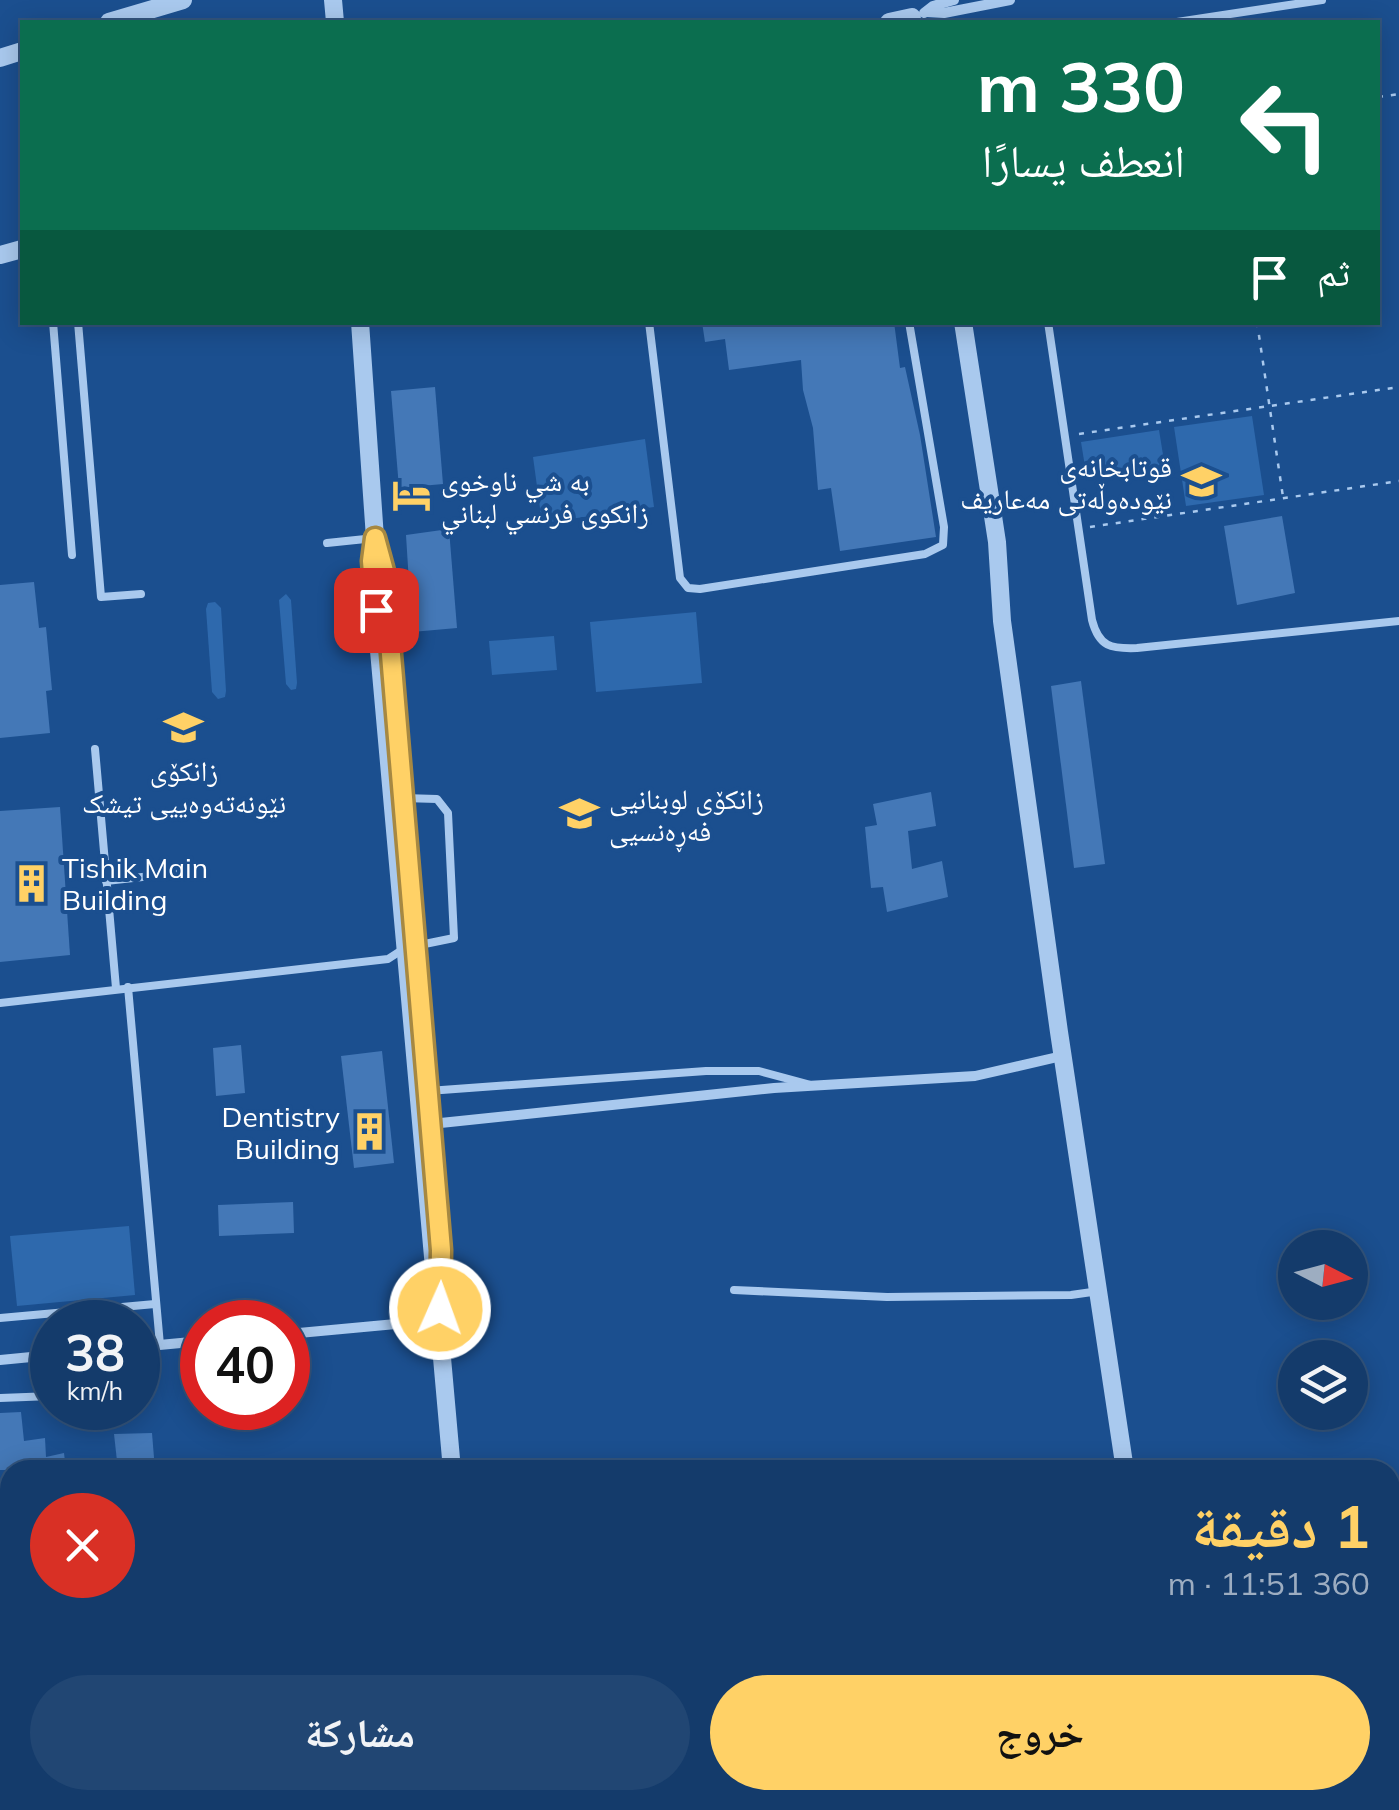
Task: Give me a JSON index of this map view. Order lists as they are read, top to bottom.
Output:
{
  "places": {
    "school or university": ["قوتابخانەی نێودەوڵەتی مەعاریف", "زانکۆی نێونەتەوەییی تیشک", "زانکۆی لوبنانیی فەڕەنسیی"],
    "hotel": ["به شي ناوخوى زانكوى فرنسي لبناني"],
    "building": ["Tishik Main Building", "Dentistry Building"]
  },
  "north": "right",
  "page": {
    "turn": ["330 m", "انعطف يسارًا"],
    "then": "ثم",
    "speed": "38 km/h",
    "limit": "40",
    "heading": ["1 دقيقة", "360 m · 11:51"],
    "buttons": ["خروج", "مشاركة"]
  }
}
